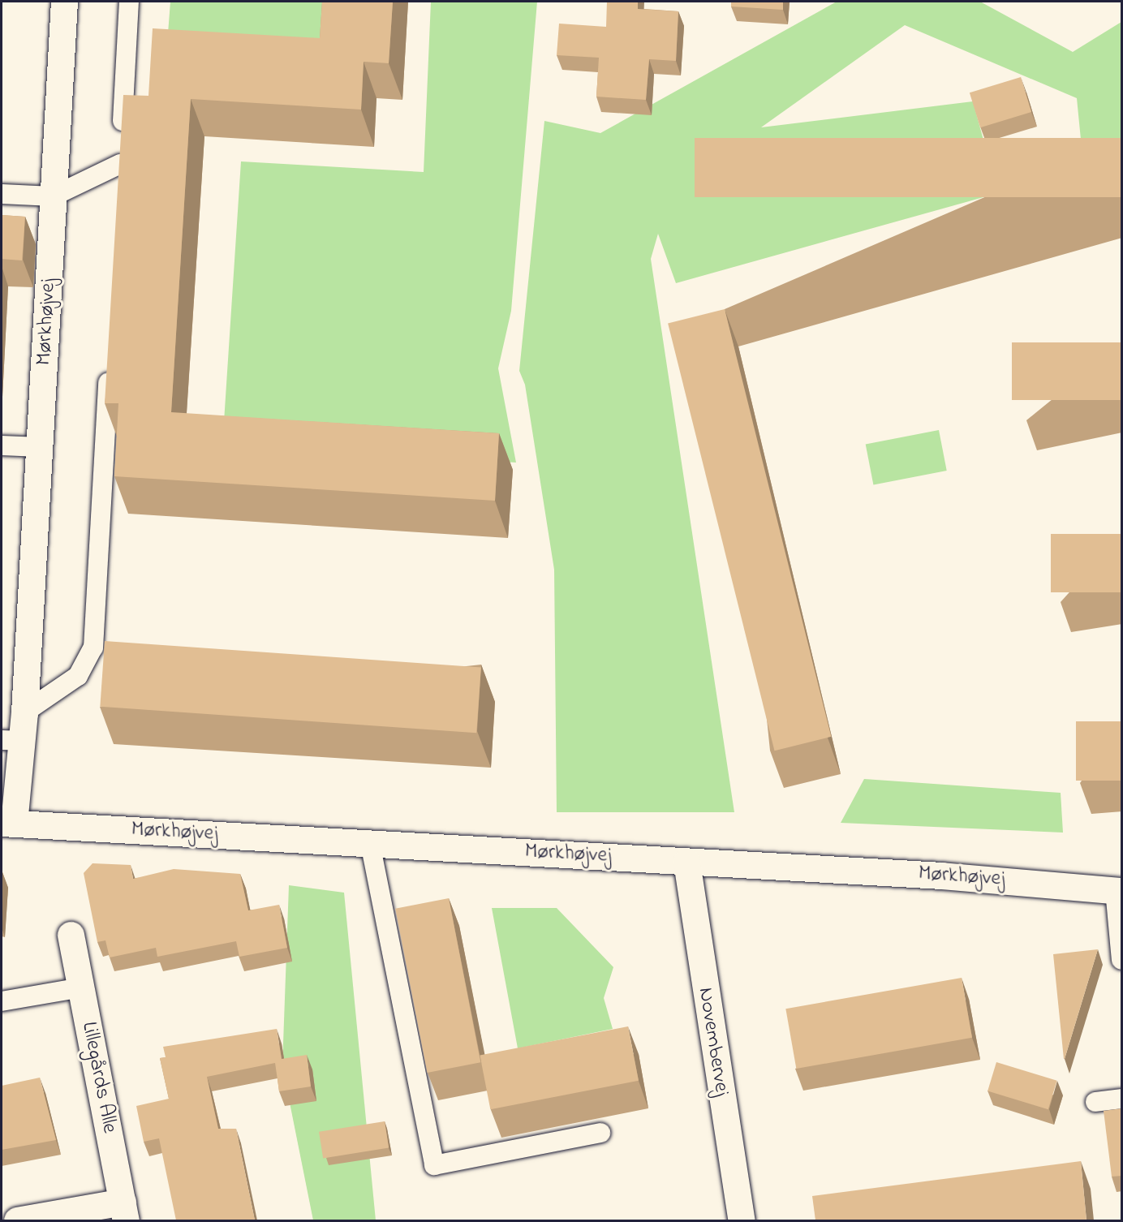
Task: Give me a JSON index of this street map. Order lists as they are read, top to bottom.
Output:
{
  "streets": {
    "street": ["Mørkhøjvej", "Novembervej", "Lillegårds Alle"]
  },
  "crossings": [
    ["Mørkhøjvej", "Novembervej"]
  ]
}
